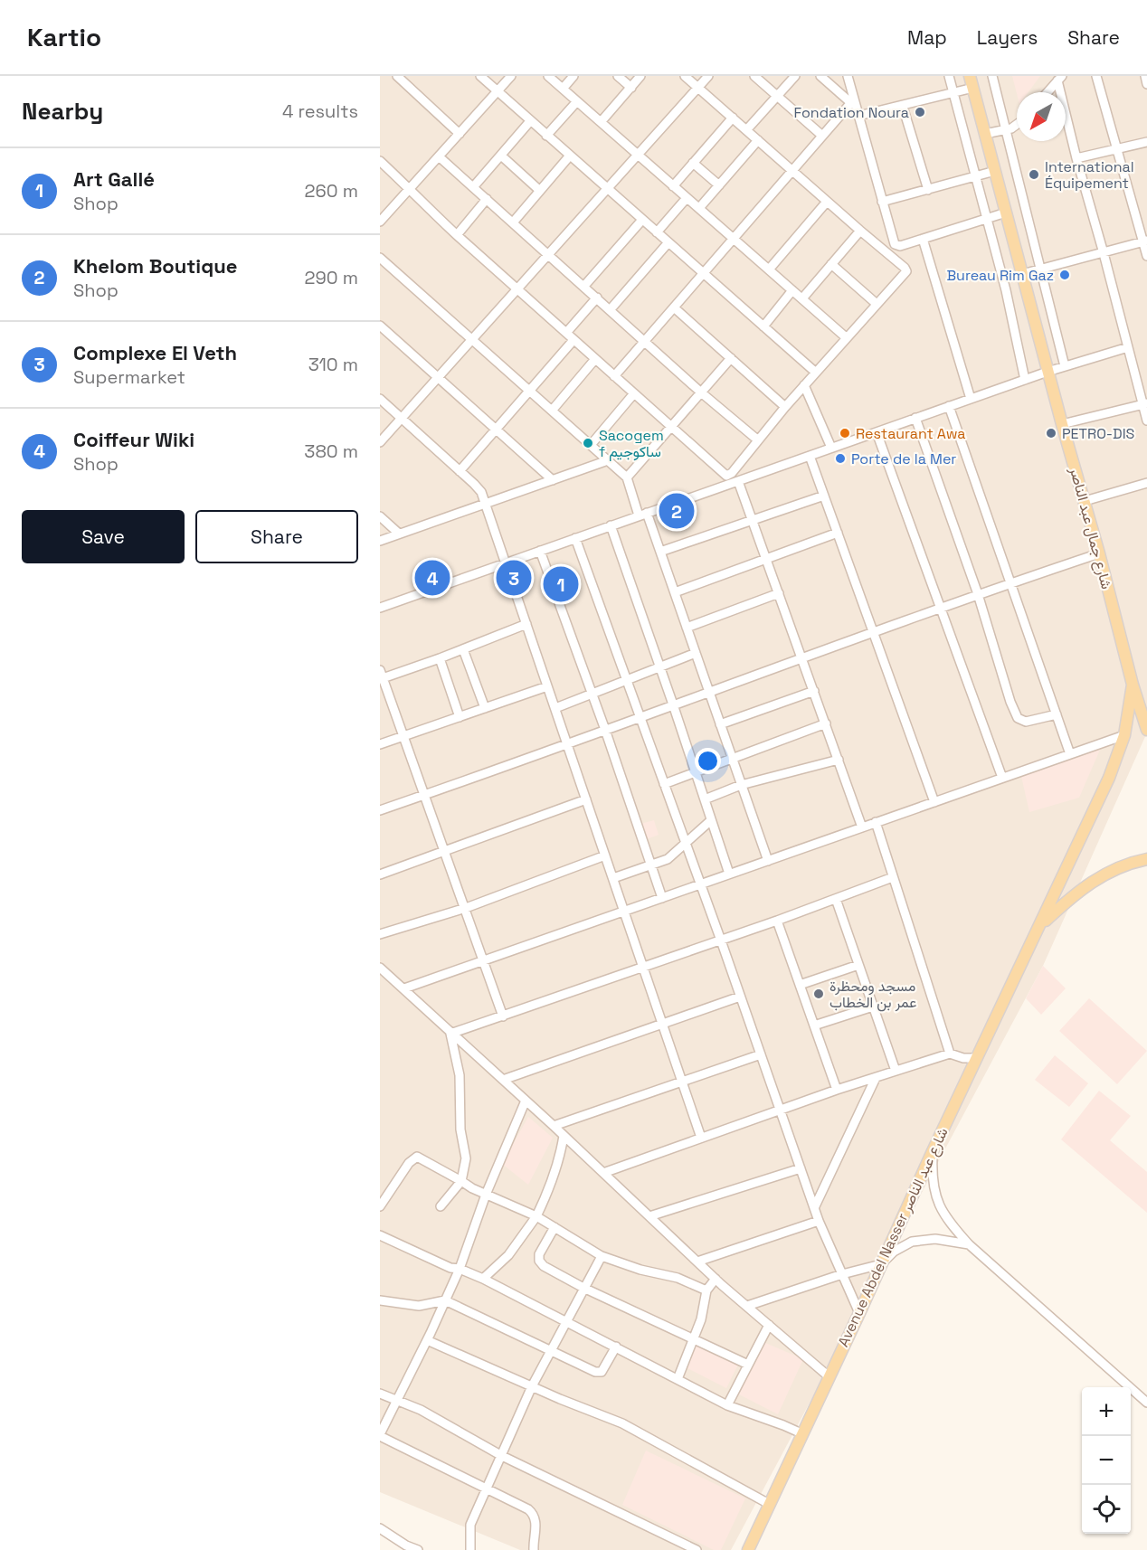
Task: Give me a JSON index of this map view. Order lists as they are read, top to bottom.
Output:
{
  "streets": {
    "main road": ["شارع جمال عبد الناصر", "Avenue Abdel Nasser شارع عبد الناصر"]
  },
  "crossings": [
    ["شارع جمال عبد الناصر", "Avenue Abdel Nasser شارع عبد الناصر"]
  ],
  "places": [
    "Fondation Noura",
    "International Équipement",
    "Bureau Rim Gaz",
    "Restaurant Awa",
    "PETRO-DIS",
    "Sacogem f ساكوجيم",
    "Porte de la Mer",
    "مسجد ومحظرة عمر بن الخطاب"
  ],
  "north": "bottom left",
  "page": {
    "header": "Kartio",
    "nav": ["Map", "Layers", "Share"],
    "heading": ["Nearby", "4 results"],
    "list": [
      {
        "mark": "1",
        "name": "Art Gallé",
        "note": "Shop",
        "value": "260 m"
      },
      {
        "mark": "2",
        "name": "Khelom Boutique",
        "note": "Shop",
        "value": "290 m"
      },
      {
        "mark": "3",
        "name": "Complexe El Veth",
        "note": "Supermarket",
        "value": "310 m"
      },
      {
        "mark": "4",
        "name": "Coiffeur Wiki",
        "note": "Shop",
        "value": "380 m"
      }
    ],
    "pins": [
      "2",
      "3",
      "4",
      "1"
    ],
    "buttons": ["Save", "Share"],
    "map_buttons": ["+", "−"]
  }
}
